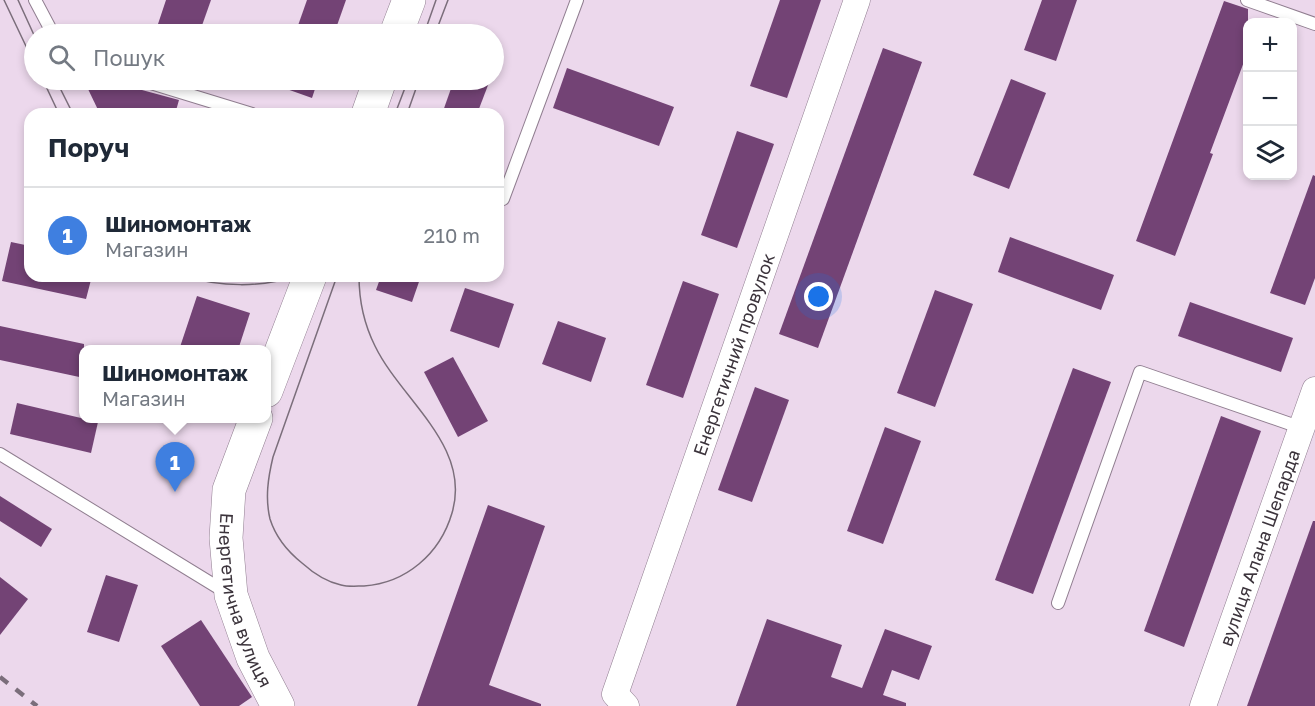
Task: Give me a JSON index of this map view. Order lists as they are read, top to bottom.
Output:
{
  "streets": {
    "main road": ["Енергетична вулиця"],
    "street": ["Енергетичний провулок", "вулиця Алана Шепарда"]
  },
  "page": {
    "map_buttons": ["+", "−"],
    "search": "Пошук",
    "heading": "Поруч",
    "list": [
      {
        "mark": "1",
        "name": "Шиномонтаж",
        "note": "Магазин",
        "value": "210 m"
      }
    ],
    "popup": ["Шиномонтаж", "Магазин"],
    "pins": "1"
  }
}
